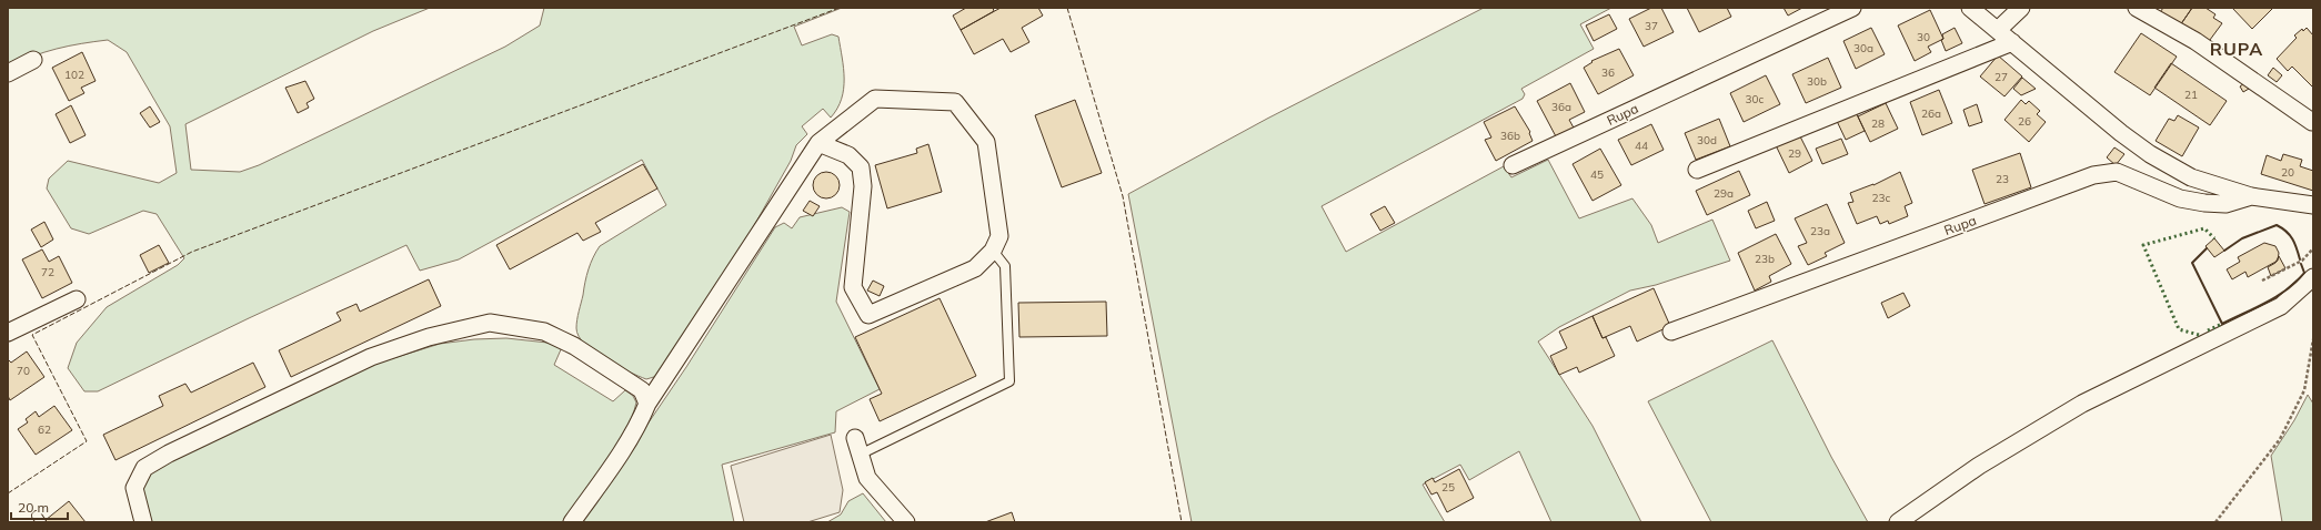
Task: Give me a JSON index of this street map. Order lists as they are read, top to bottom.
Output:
{
  "streets": {
    "street": ["Rupa"]
  },
  "districts": ["RUPA"],
  "house_numbers": [
    "37",
    "30",
    "30a",
    "36",
    "102",
    "27",
    "30b",
    "21",
    "30c",
    "36a",
    "26a",
    "26",
    "28",
    "36b",
    "30d",
    "44",
    "29",
    "20",
    "45",
    "23",
    "29a",
    "23c",
    "23a",
    "23b",
    "72",
    "70",
    "62",
    "25"
  ],
  "scale_bar": "20 m"
}
